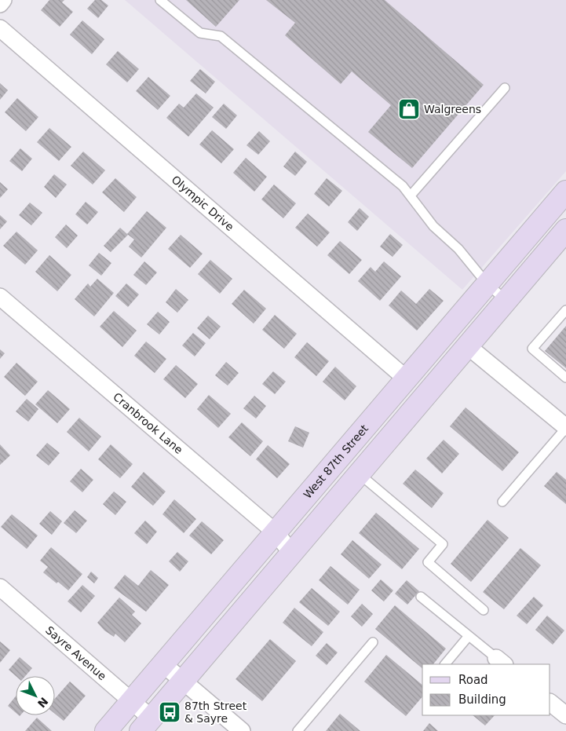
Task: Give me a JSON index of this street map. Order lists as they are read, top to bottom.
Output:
{
  "streets": {
    "main road": ["West 87th Street"],
    "street": ["Olympic Drive", "Cranbrook Lane", "Sayre Avenue"]
  },
  "crossings": [
    ["Olympic Drive", "West 87th Street"],
    ["Cranbrook Lane", "West 87th Street"],
    ["West 87th Street", "Sayre Avenue"]
  ],
  "places": {
    "shop": ["Walgreens"],
    "bus stop": ["87th Street & Sayre"]
  },
  "legend": ["Road", "Building"],
  "north": "bottom right"
}
